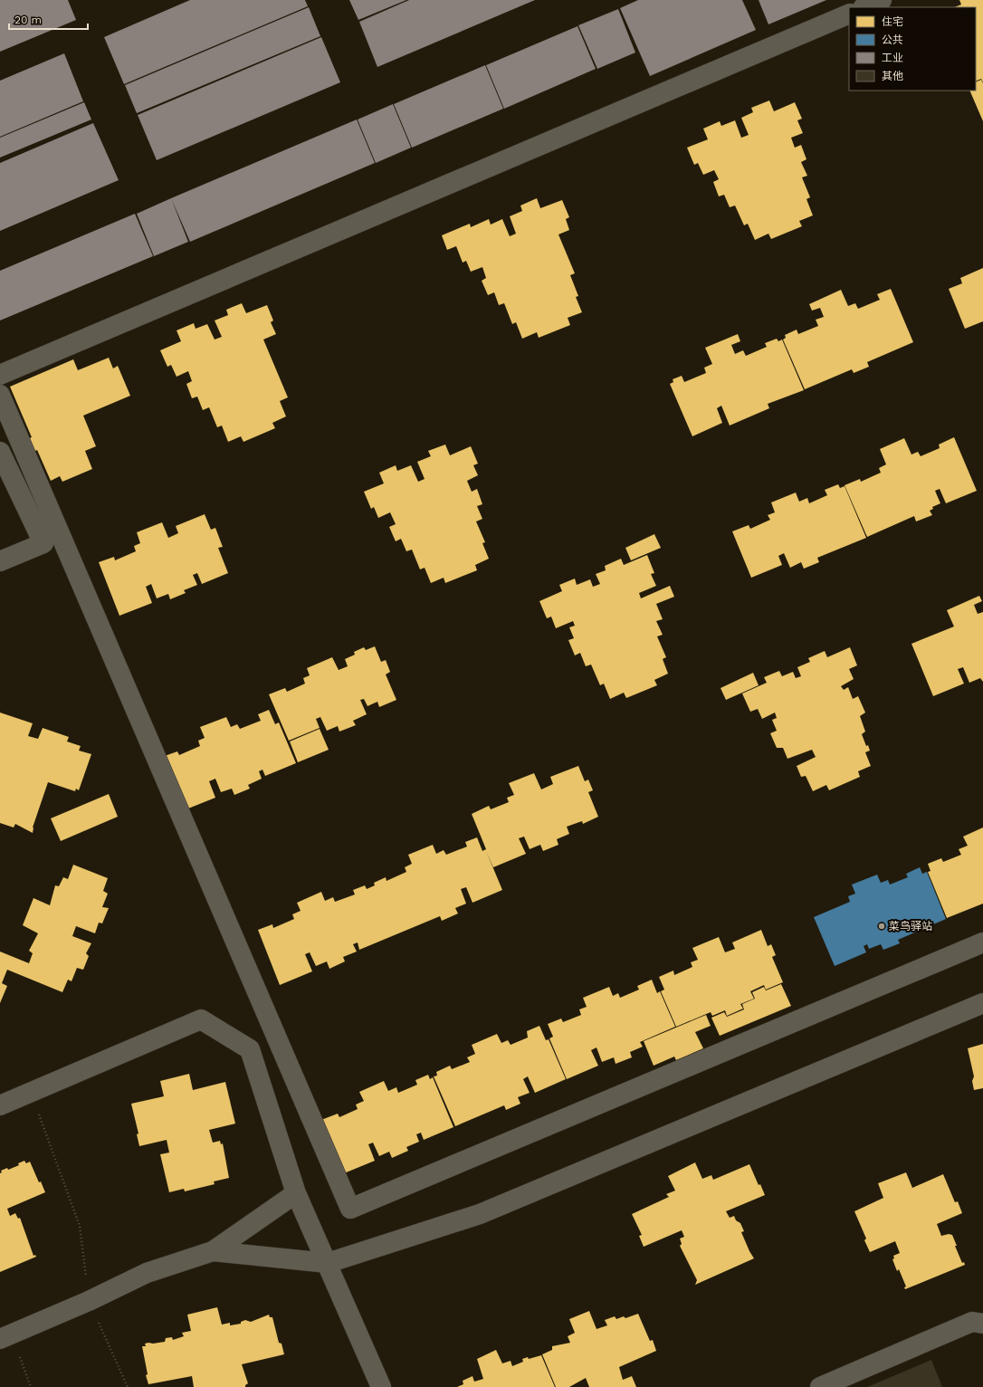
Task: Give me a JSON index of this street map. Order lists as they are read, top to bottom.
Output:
{
  "places": ["菜鸟驿站"],
  "legend": [
    "住宅",
    "公共",
    "工业",
    "其他"
  ],
  "scale_bar": "20 m"
}
